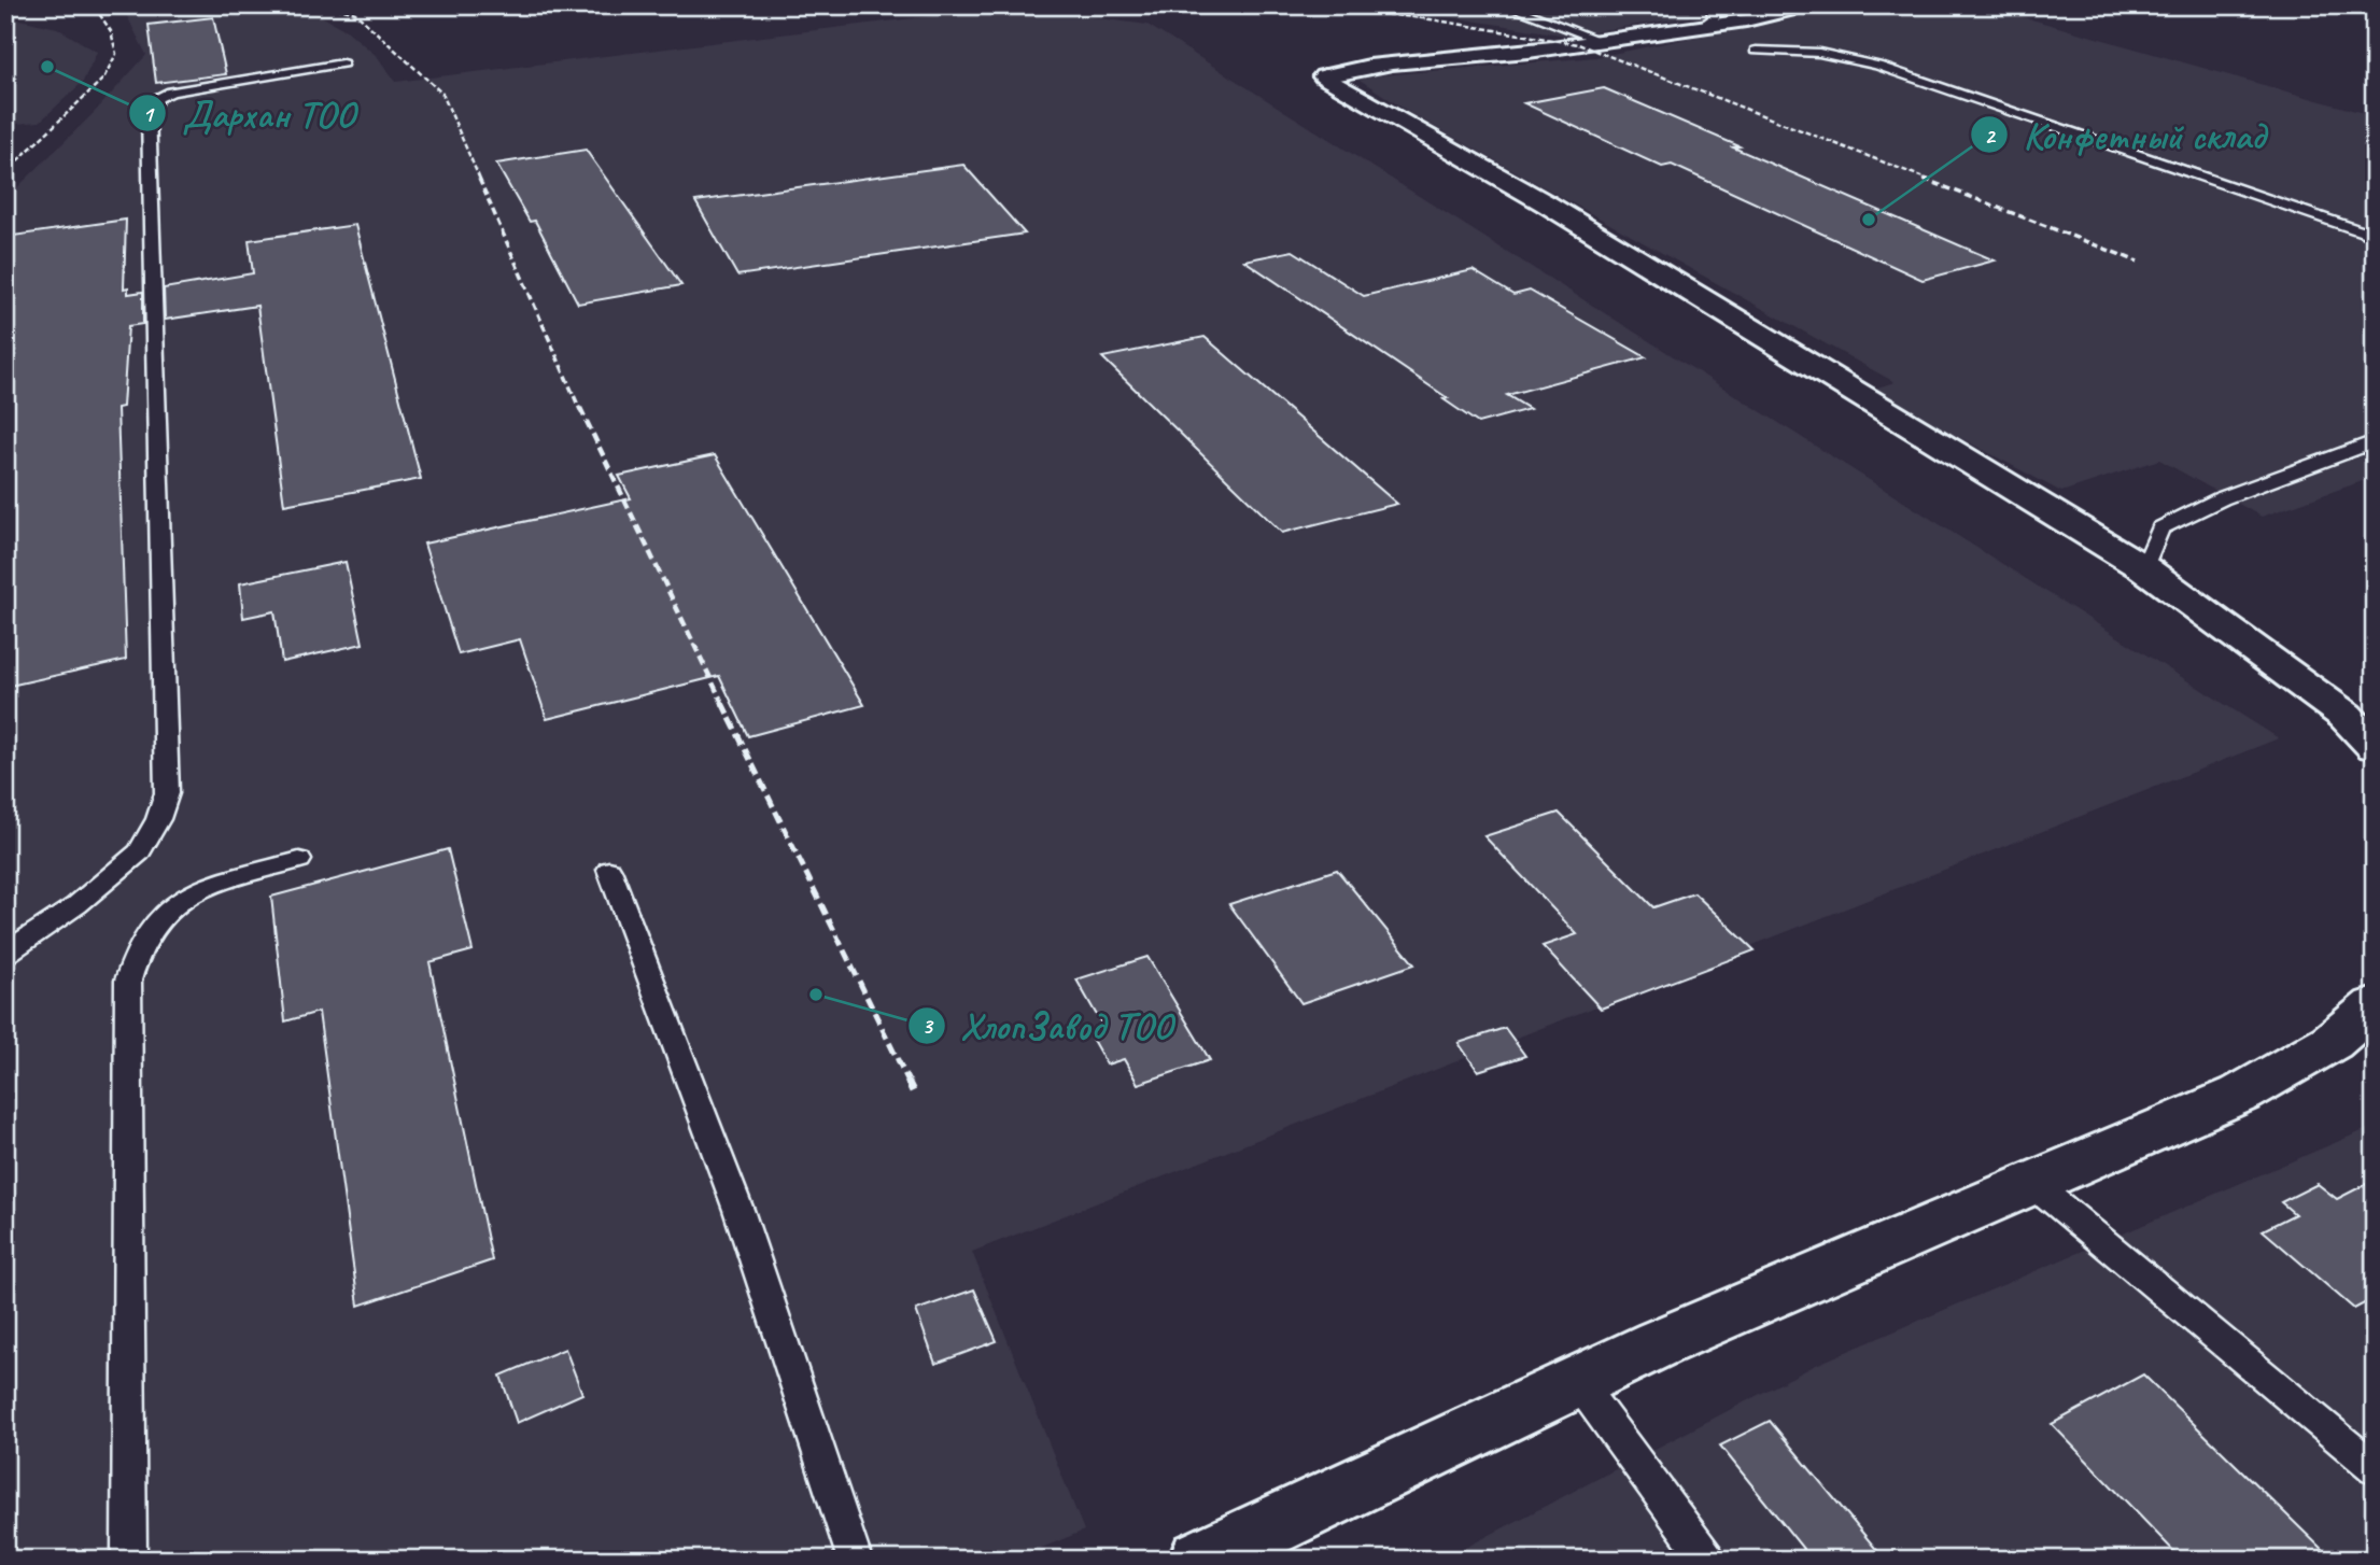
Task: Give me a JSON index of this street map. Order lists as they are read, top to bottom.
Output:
{
  "places": ["Дархан ТОО", "Конфетный склад", "ХлопЗавод ТОО"]
}
